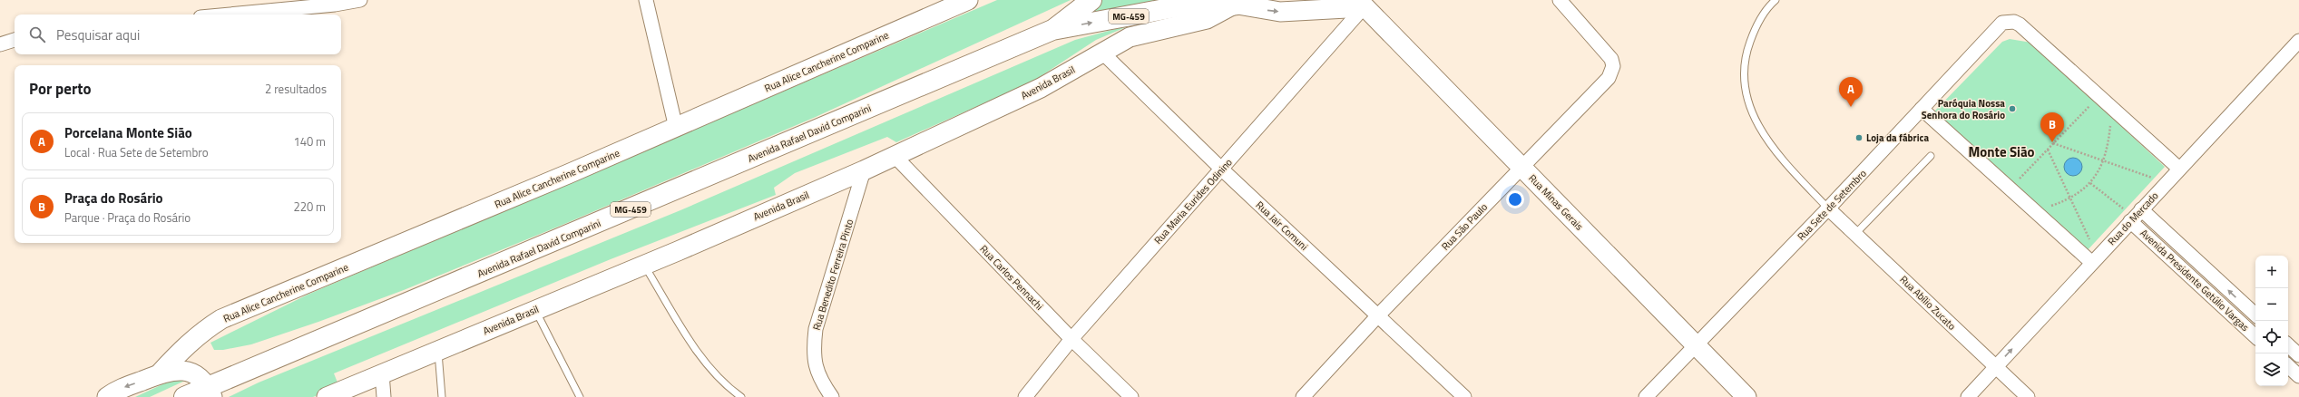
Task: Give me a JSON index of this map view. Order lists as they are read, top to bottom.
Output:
{
  "streets": {
    "main road": ["MG-459", "Avenida Rafael David Comparini"],
    "street": [
      "Rua Alice Cancherine Comparine",
      "Avenida Brasil",
      "Rua Maria Eurides Odinino",
      "Rua Minas Gerais",
      "Rua Sete de Setembro",
      "Rua do Mercado",
      "Rua Jair Comuni",
      "Rua São Paulo",
      "Rua Benedito Ferreira Pinto",
      "Rua Carlos Pennachi",
      "Avenida Presidente Getúlio Vargas",
      "Rua Abílio Zucato"
    ]
  },
  "crossings": [
    ["Avenida Brasil", "Avenida Rafael David Comparini"],
    ["Avenida Brasil", "Rua Jair Comuni"],
    ["Avenida Brasil", "Rua Benedito Ferreira Pinto"],
    ["Avenida Brasil", "Rua Carlos Pennachi"],
    ["Rua Maria Eurides Odinino", "Rua Minas Gerais"],
    ["Rua Maria Eurides Odinino", "Rua Jair Comuni"],
    ["Rua Maria Eurides Odinino", "Rua Carlos Pennachi"],
    ["Rua Minas Gerais", "Rua Sete de Setembro"],
    ["Rua Minas Gerais", "Rua São Paulo"],
    ["Rua Sete de Setembro", "Rua Abílio Zucato"],
    ["Rua do Mercado", "Avenida Presidente Getúlio Vargas"],
    ["Rua do Mercado", "Rua Abílio Zucato"],
    ["Rua Jair Comuni", "Rua São Paulo"]
  ],
  "districts": ["Monte Sião"],
  "places": ["Paróquia Nossa Senhora do Rosário", "Loja da fábrica"],
  "page": {
    "search": "Pesquisar aqui",
    "heading": ["Por perto", "2 resultados"],
    "pins": ["A", "B"],
    "list": [
      {
        "mark": "A",
        "name": "Porcelana Monte Sião",
        "note": "Local · Rua Sete de Setembro",
        "value": "140 m"
      },
      {
        "mark": "B",
        "name": "Praça do Rosário",
        "note": "Parque · Praça do Rosário",
        "value": "220 m"
      }
    ],
    "map_buttons": ["+", "−"]
  }
}
